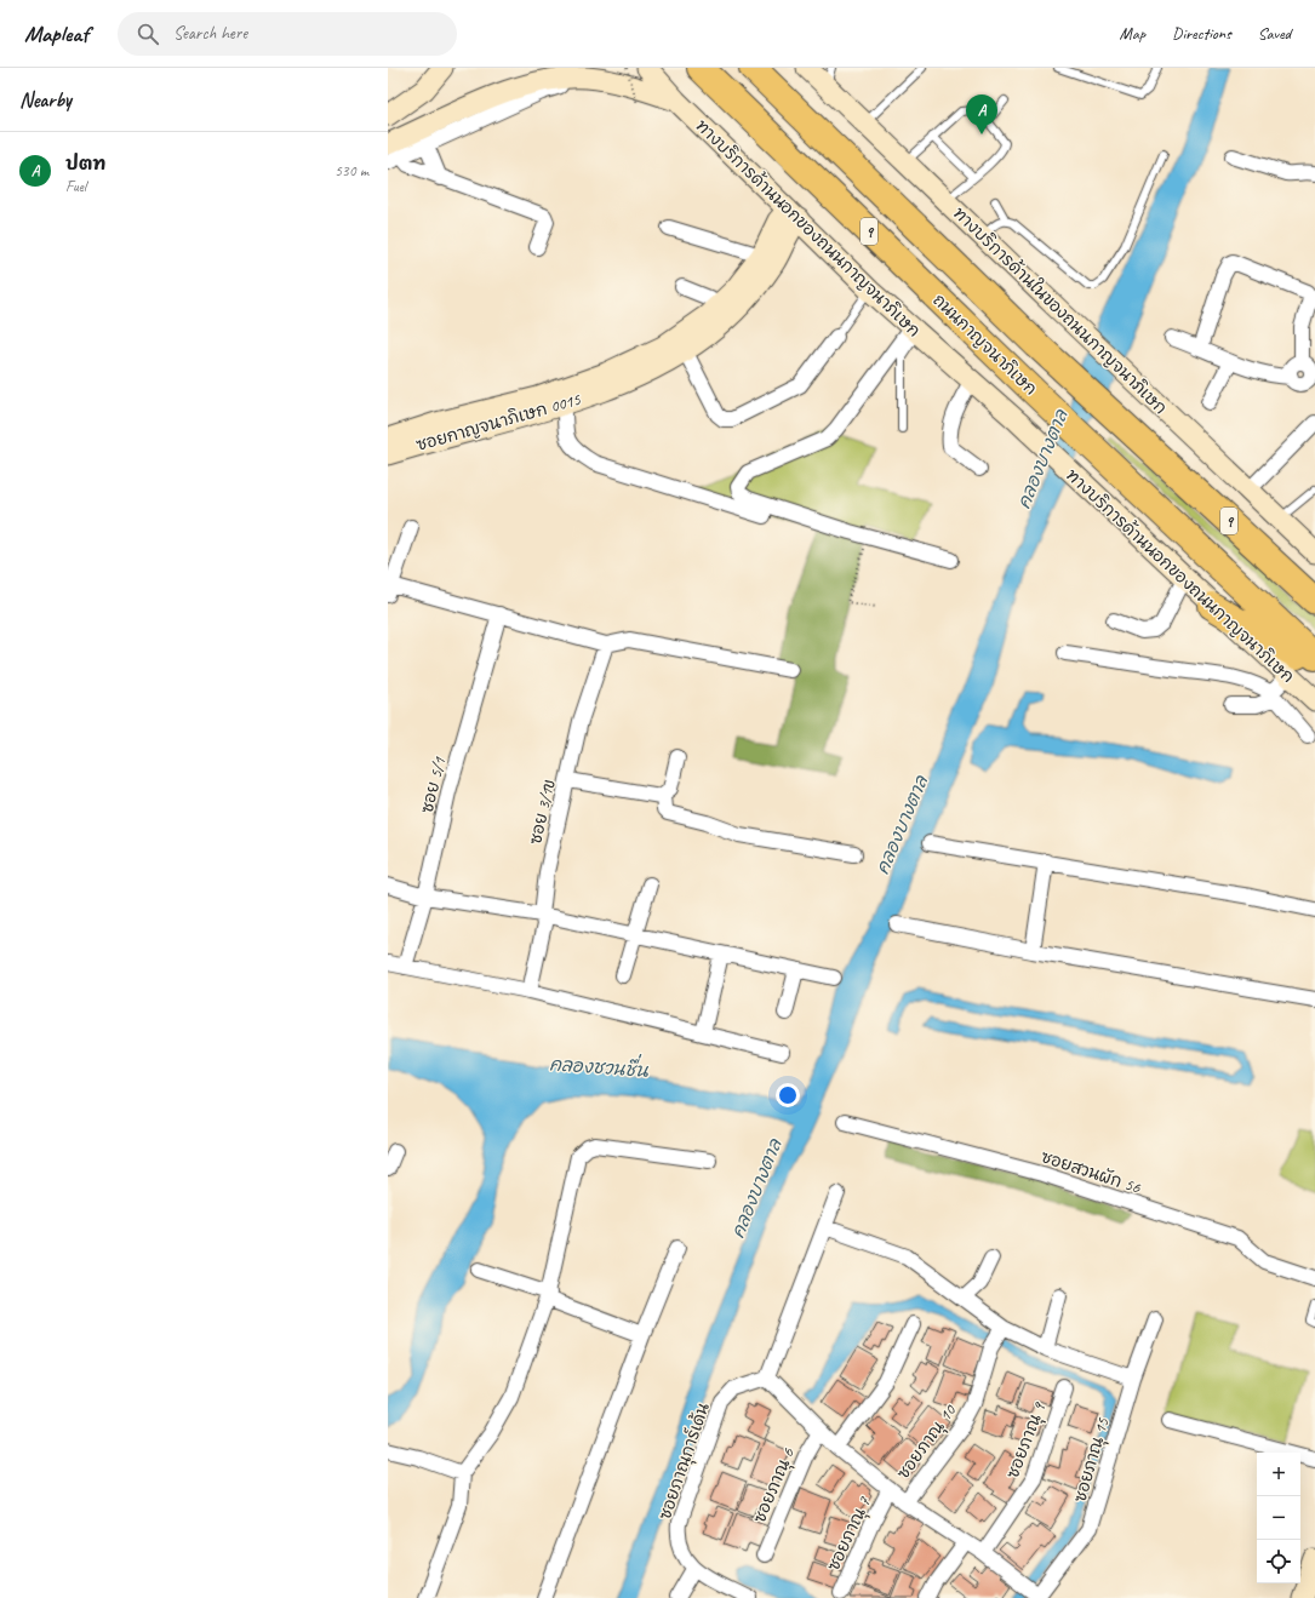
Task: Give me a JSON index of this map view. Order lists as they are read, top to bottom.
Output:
{
  "streets": {
    "highway": ["9", "ถนนกาญจนาภิเษก"],
    "main road": ["ทางบริการด้านนอกของถนนกาญจนาภิเษก", "ทางบริการด้านในของถนนกาญจนาภิเษก", "ซอยกาญจนาภิเษก 0015"],
    "street": [
      "ซอย 5/1",
      "ซอย 3/1ข",
      "ซอยสวนผัก 56",
      "ซอยภาณุ 9",
      "ซอยภาณุ 10",
      "ซอยภาณุ 15",
      "ซอยภาณุการ์เด้น",
      "ซอยภาณุ 6",
      "ซอยภาณุ 7"
    ]
  },
  "crossings": [
    ["ทางบริการด้านนอกของถนนกาญจนาภิเษก", "ซอยกาญจนาภิเษก 0015"]
  ],
  "water": ["คลองบางตาล", "คลองชวนชื่น"],
  "page": {
    "header": "Mapleaf",
    "search": "Search here",
    "nav": ["Map", "Directions", "Saved"],
    "heading": "Nearby",
    "pins": "A",
    "list": [
      {
        "mark": "A",
        "name": "ปตท",
        "note": "Fuel",
        "value": "530 m"
      }
    ],
    "map_buttons": ["+", "−"]
  }
}
